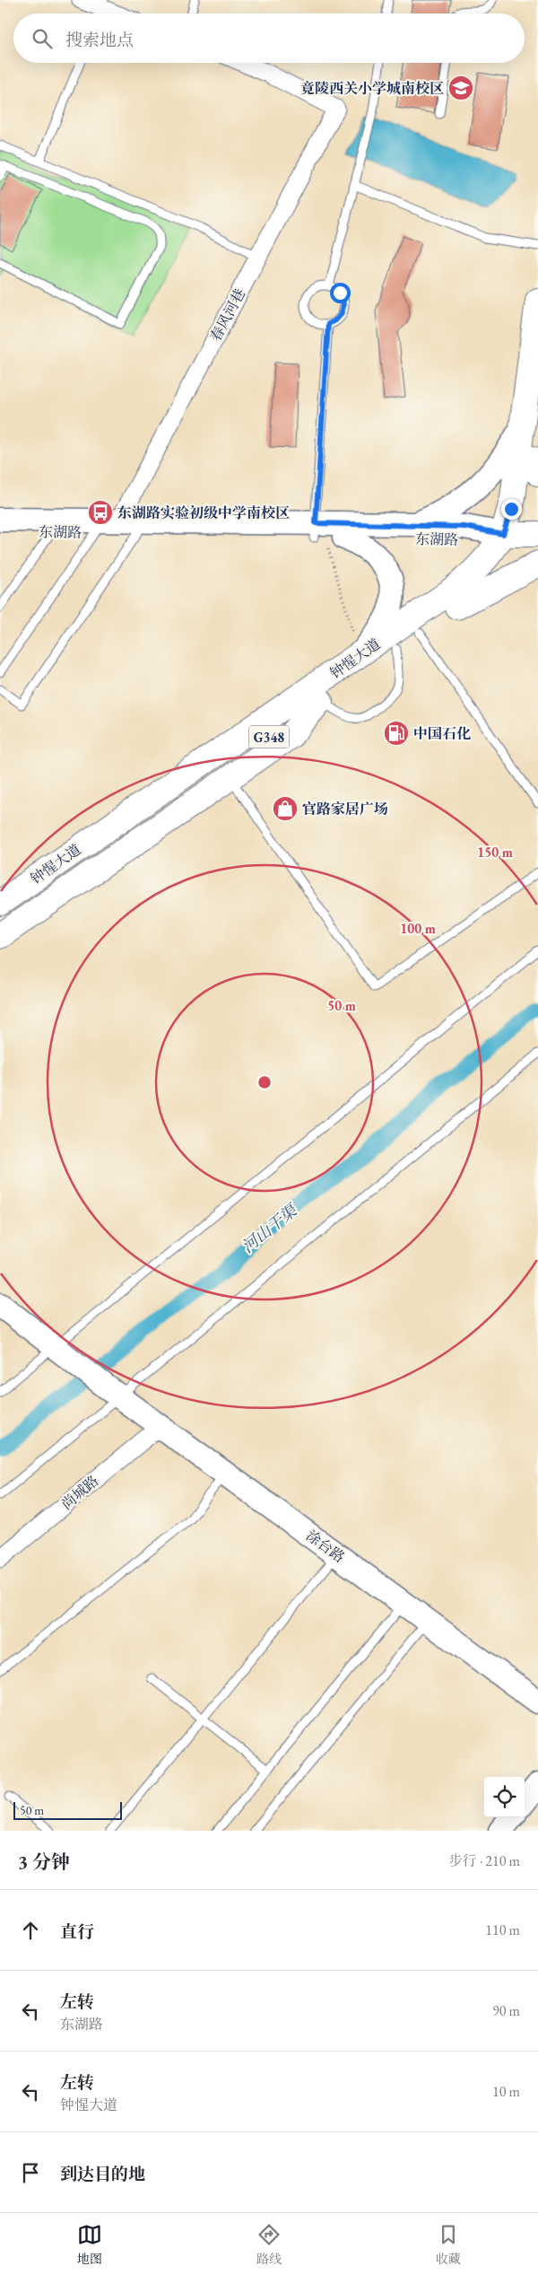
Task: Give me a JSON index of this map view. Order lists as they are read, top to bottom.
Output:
{
  "streets": {
    "main road": [
      "东湖路",
      "钟惺大道",
      "G348",
      "涂台路"
    ],
    "street": ["春风河巷", "尚城路"]
  },
  "crossings": [
    ["春风河巷", "东湖路"],
    ["东湖路", "钟惺大道"],
    ["尚城路", "涂台路"]
  ],
  "water": ["河山干渠"],
  "places": {
    "school or university": ["竟陵西关小学城南校区"],
    "bus stop": ["东湖路实验初级中学南校区"],
    "fuel station": ["中国石化"],
    "shop": ["官路家居广场"]
  },
  "scale_bar": "50 m",
  "page": {
    "search": "搜索地点",
    "scale": "50 m",
    "heading": ["3 分钟", "步行 · 210 m"],
    "list": [
      ["直行", "110 m"],
      ["左转", "东湖路", "90 m"],
      ["左转", "钟惺大道", "10 m"],
      "到达目的地"
    ],
    "nav": ["地图", "路线", "收藏"]
  },
  "rings": ["150 m", "100 m", "50 m"]
}
